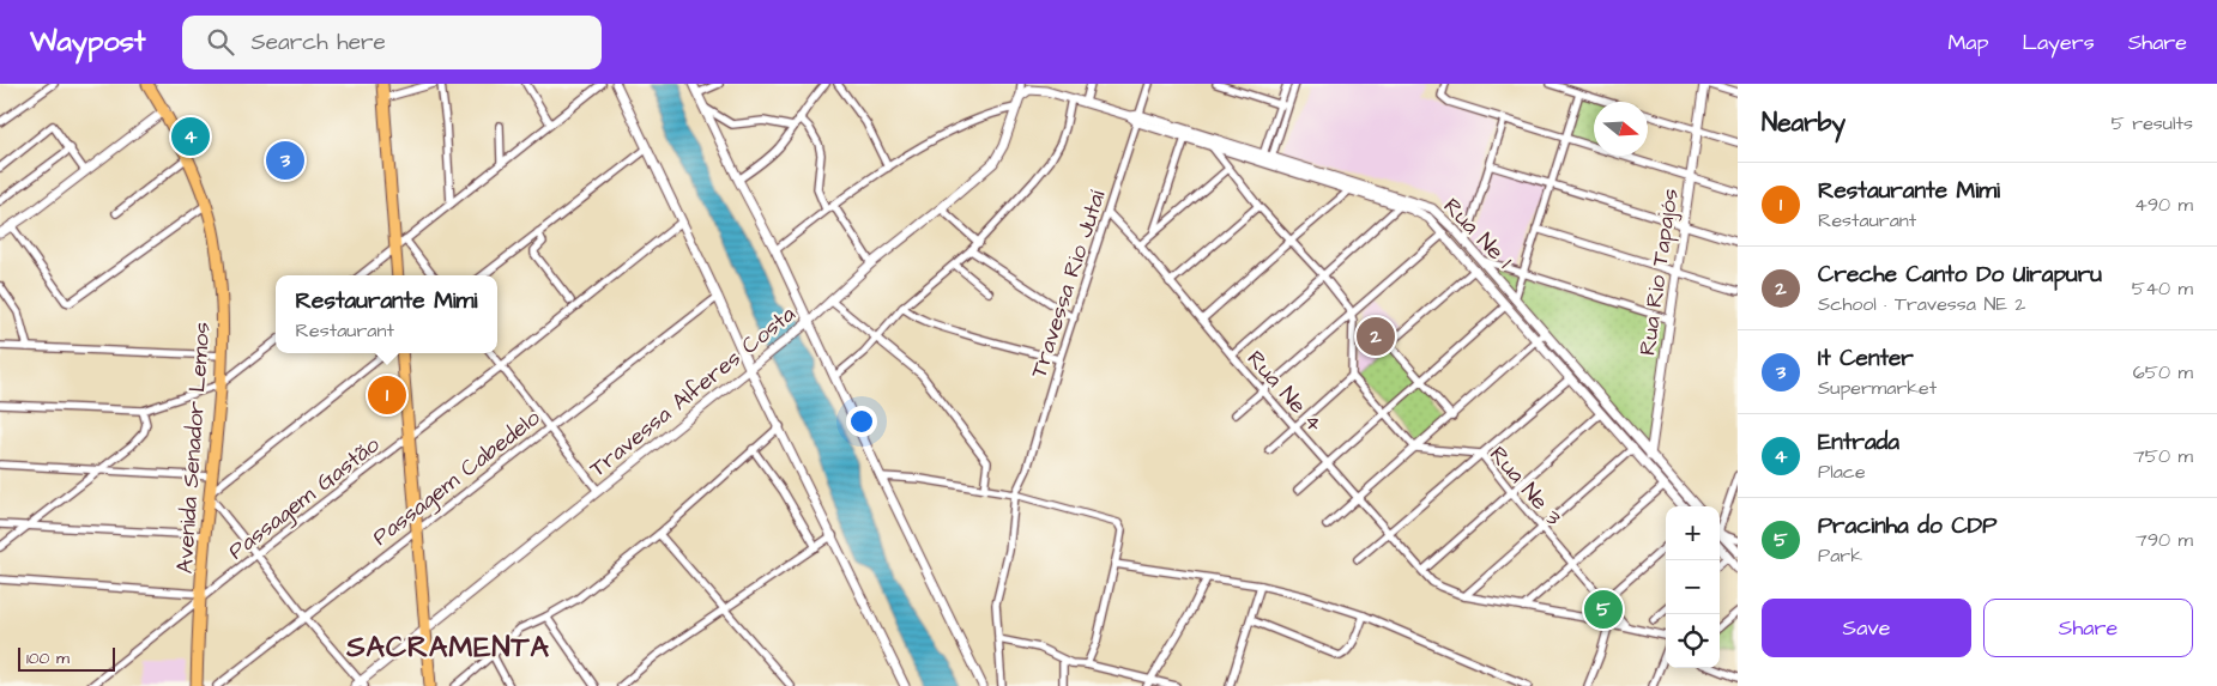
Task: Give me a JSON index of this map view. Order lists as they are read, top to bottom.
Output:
{
  "streets": {
    "main road": ["Avenida Senador Lemos"],
    "street": [
      "Rua Ne 1",
      "Rua Rio Tapajós",
      "Travessa Rio Jutaí",
      "Travessa Alferes Costa",
      "Rua Ne 4",
      "Passagem Cabedelo",
      "Rua Ne 3",
      "Passagem Gastão"
    ]
  },
  "crossings": [
    ["Rua Ne 1", "Rua Rio Tapajós"],
    ["Rua Ne 1", "Travessa Rio Jutaí"],
    ["Travessa Rio Jutaí", "Rua Ne 4"],
    ["Avenida Senador Lemos", "Passagem Gastão"]
  ],
  "districts": ["SACRAMENTA"],
  "scale_bar": "100 m",
  "north": "right",
  "page": {
    "header": "Waypost",
    "search": "Search here",
    "nav": ["Map", "Layers", "Share"],
    "heading": ["Nearby", "5 results"],
    "pins": [
      "4",
      "3",
      "2",
      "1",
      "5"
    ],
    "list": [
      {
        "mark": "1",
        "name": "Restaurante Mimi",
        "note": "Restaurant",
        "value": "490 m"
      },
      {
        "mark": "2",
        "name": "Creche Canto Do Uirapuru",
        "note": "School · Travessa NE 2",
        "value": "540 m"
      },
      {
        "mark": "3",
        "name": "It Center",
        "note": "Supermarket",
        "value": "650 m"
      },
      {
        "mark": "4",
        "name": "Entrada",
        "note": "Place",
        "value": "750 m"
      },
      {
        "mark": "5",
        "name": "Pracinha do CDP",
        "note": "Park",
        "value": "790 m"
      }
    ],
    "popup": ["Restaurante Mimi", "Restaurant"],
    "map_buttons": ["+", "−"],
    "buttons": ["Save", "Share"],
    "scale": "100 m"
  }
}
